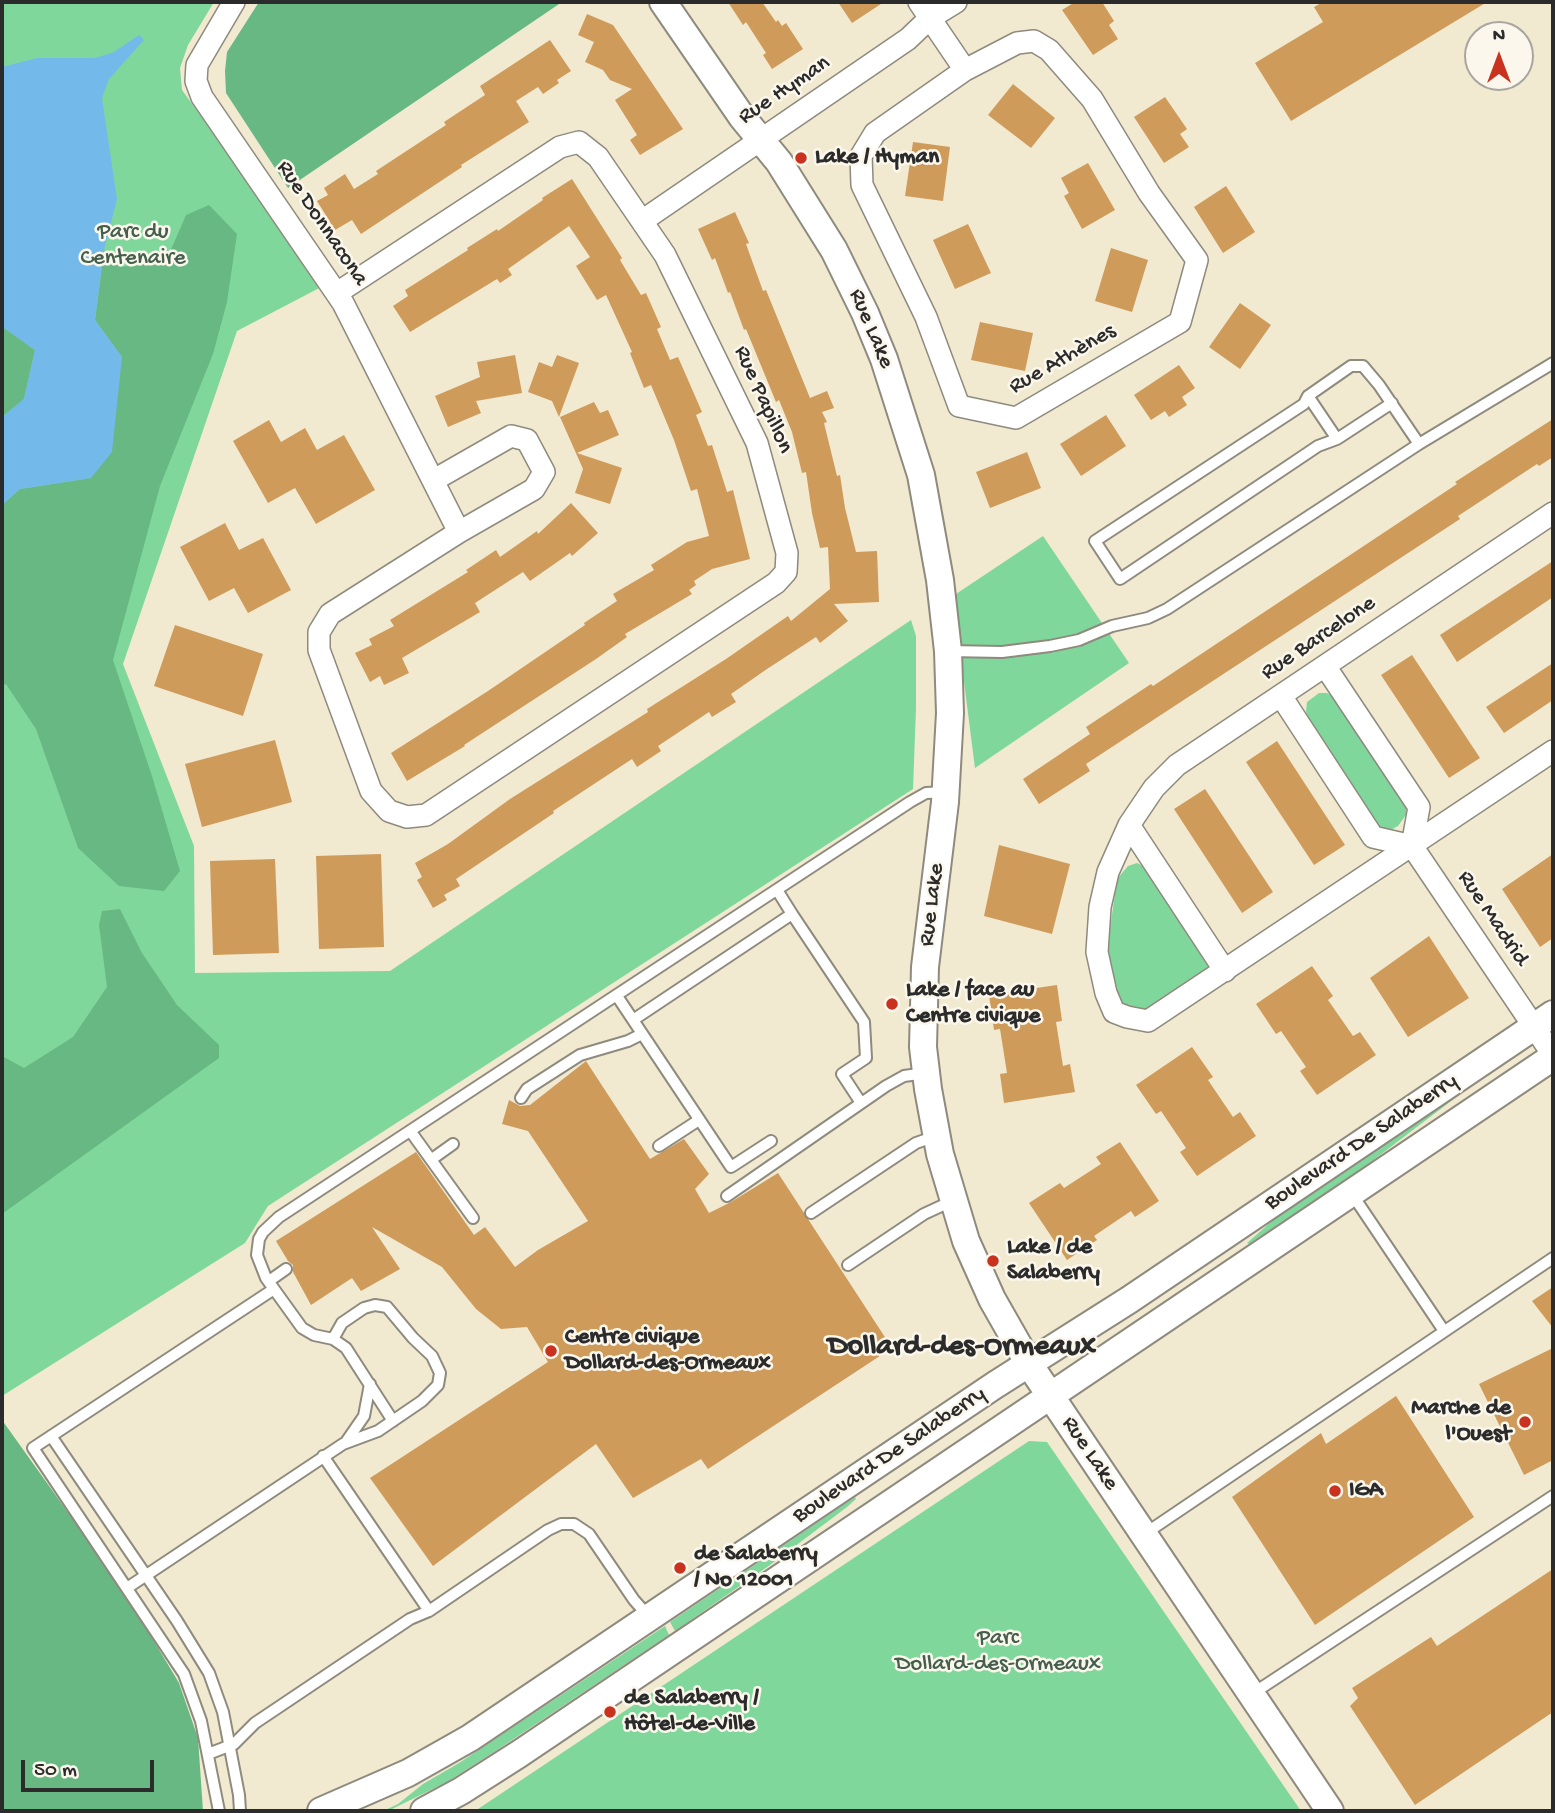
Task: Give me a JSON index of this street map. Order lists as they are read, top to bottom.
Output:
{
  "streets": {
    "street": [
      "Rue Hyman",
      "Rue Donnacona",
      "Rue Lake",
      "Rue Athènes",
      "Rue Papillon",
      "Rue Barcelone",
      "Rue Madrid",
      "Boulevard De Salaberry"
    ]
  },
  "crossings": [
    ["Rue Hyman", "Rue Lake"],
    ["Rue Hyman", "Rue Papillon"],
    ["Rue Donnacona", "Rue Papillon"],
    ["Rue Lake", "Boulevard De Salaberry"],
    ["Rue Barcelone", "Rue Madrid"],
    ["Rue Madrid", "Boulevard De Salaberry"]
  ],
  "districts": ["Dollard-des-Ormeaux"],
  "parks": ["Parc du Centenaire", "Parc Dollard-des-Ormeaux"],
  "places": [
    "Lake / Hyman",
    "Lake / face au Centre civique",
    "Lake / de Salaberry",
    "Centre civique Dollard-des-Ormeaux",
    "Marche de l'Ouest",
    "IGA",
    "de Salaberry / No 12001",
    "de Salaberry / Hôtel-de-Ville"
  ],
  "scale_bar": "50 m",
  "north": "top"
}
